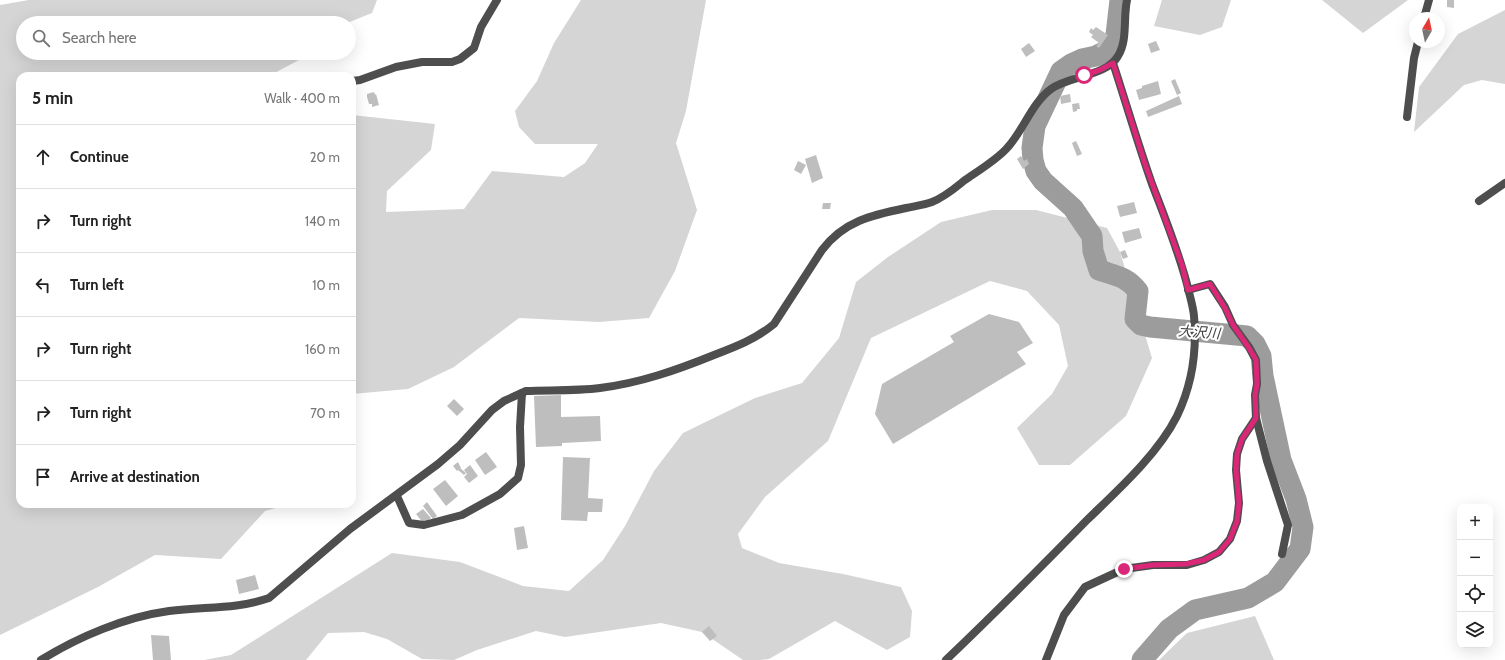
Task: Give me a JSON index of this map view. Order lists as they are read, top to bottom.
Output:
{
  "water": ["大沢川"],
  "north": "top",
  "page": {
    "search": "Search here",
    "heading": ["5 min", "Walk · 400 m"],
    "list": [
      ["Continue", "20 m"],
      ["Turn right", "140 m"],
      ["Turn left", "10 m"],
      ["Turn right", "160 m"],
      ["Turn right", "70 m"],
      "Arrive at destination"
    ],
    "map_buttons": ["+", "−"]
  }
}
